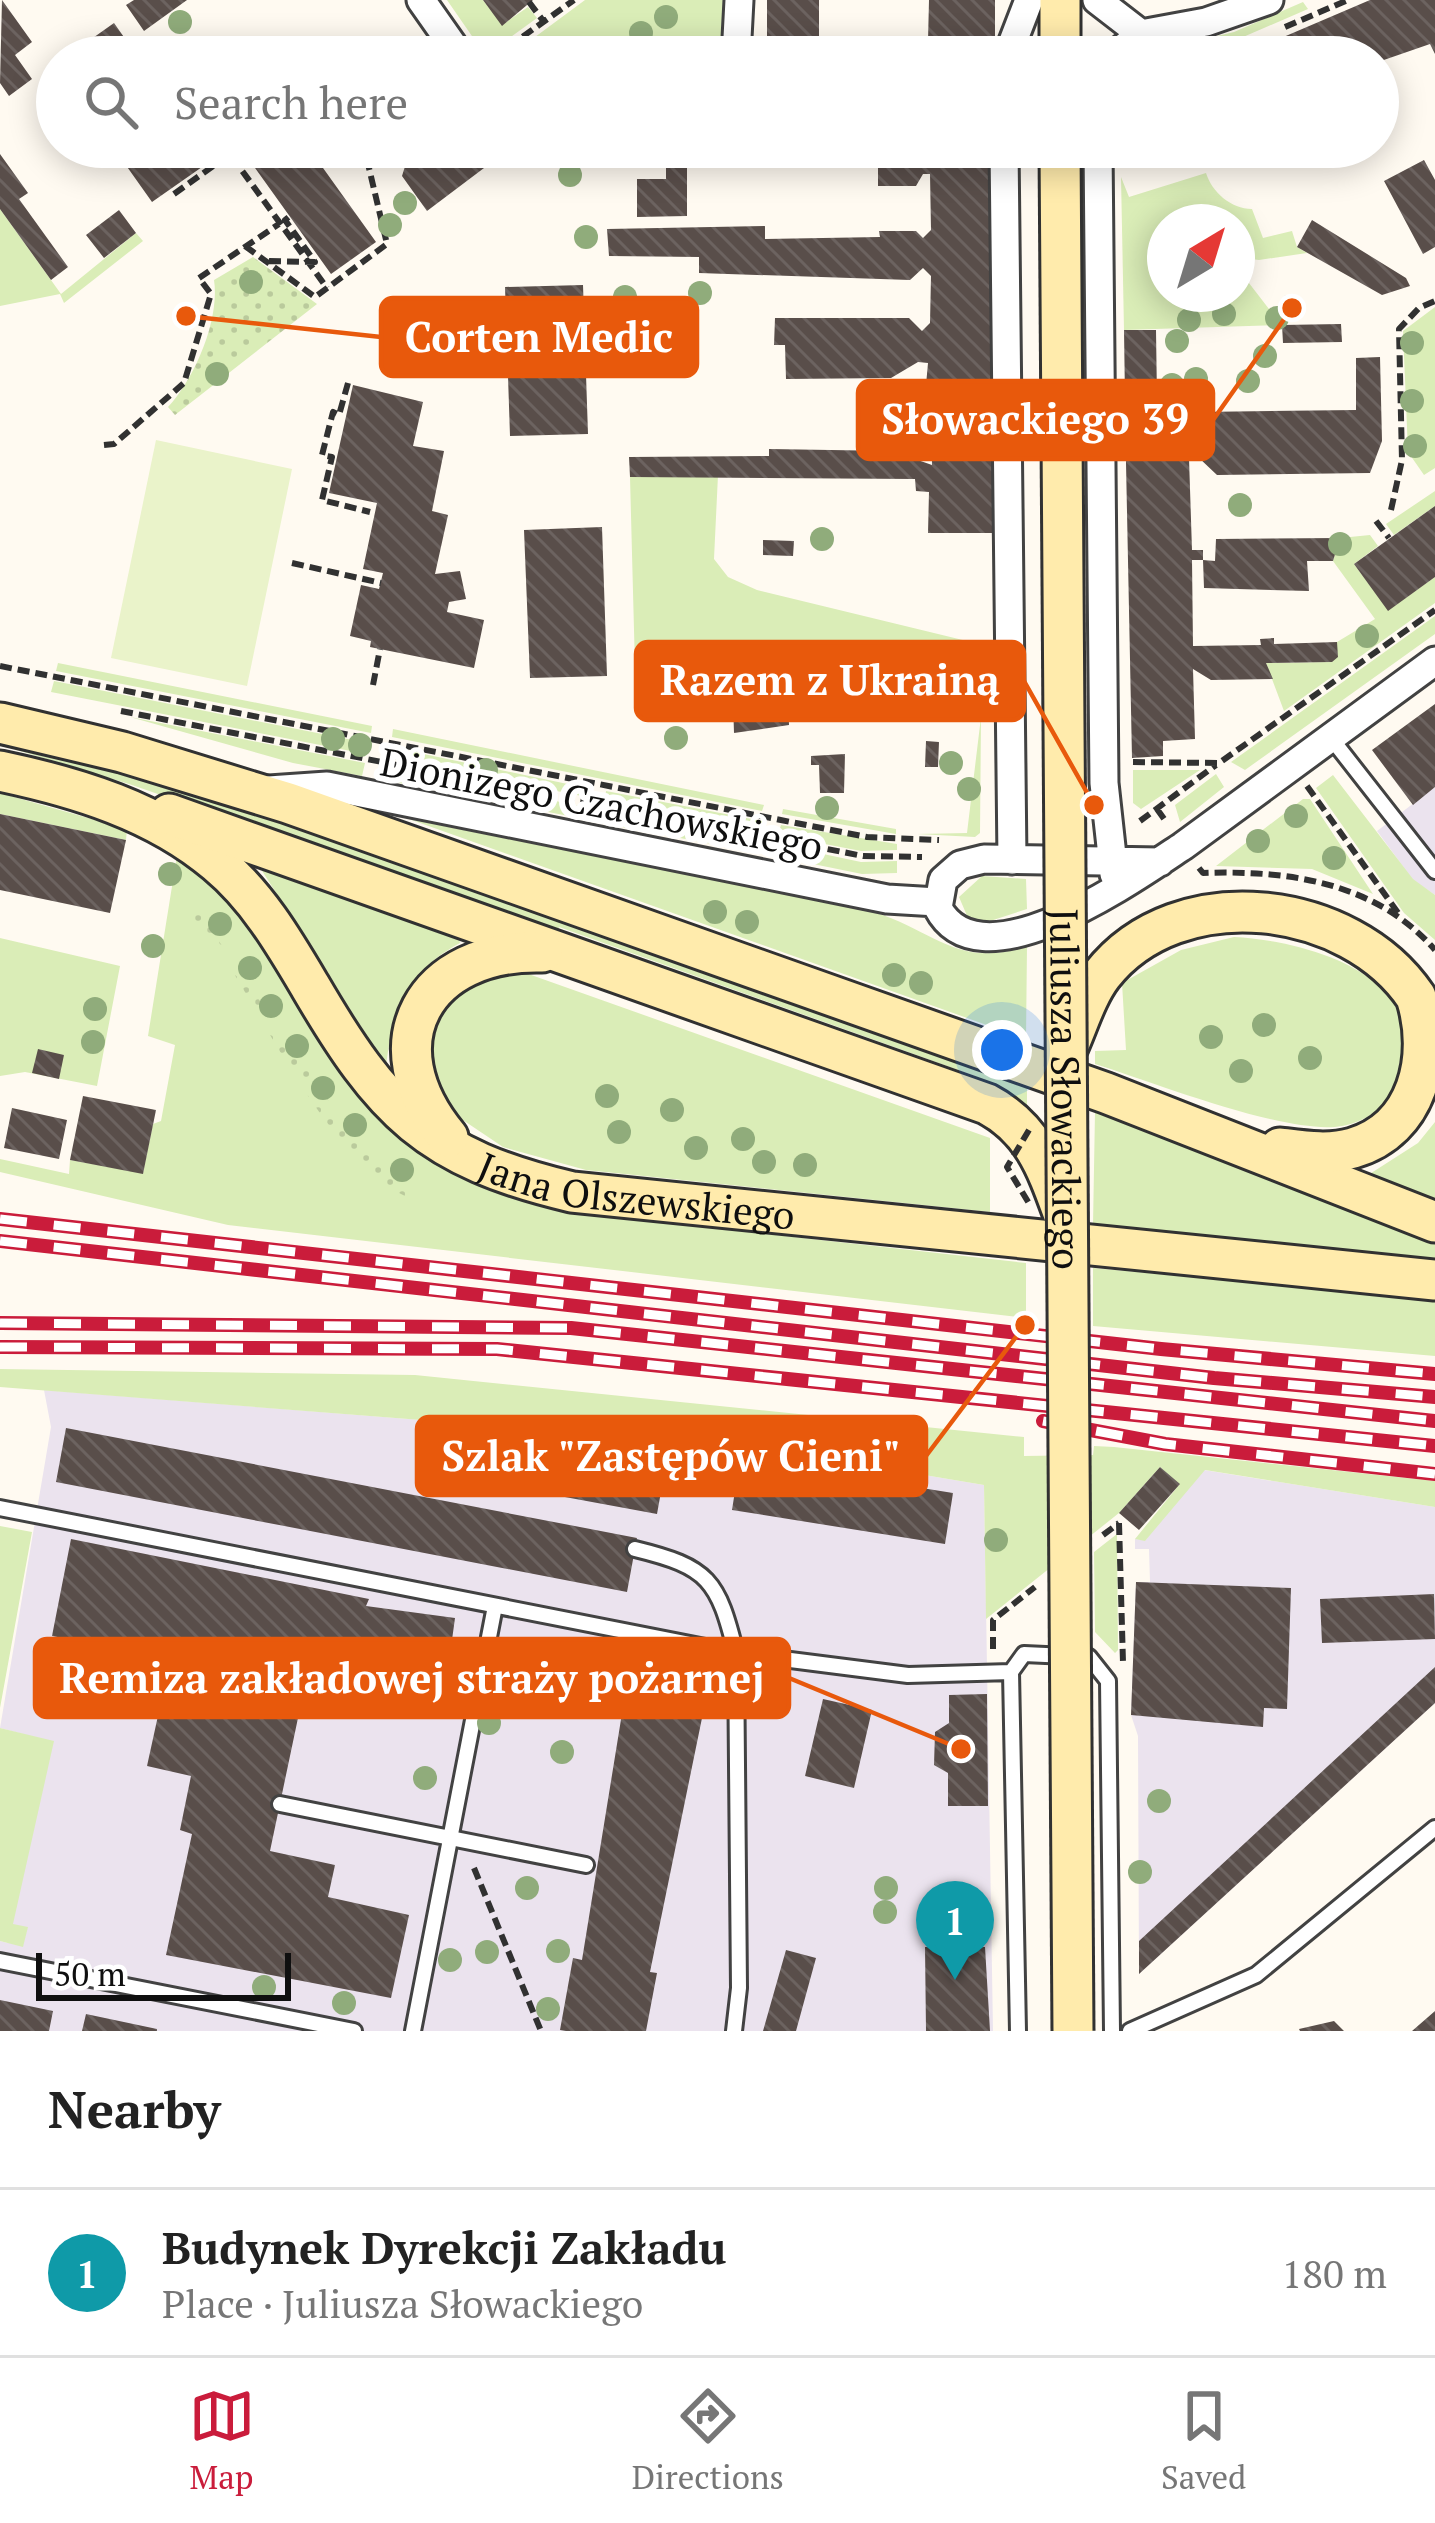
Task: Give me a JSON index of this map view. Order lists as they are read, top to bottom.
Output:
{
  "streets": {
    "main road": ["Juliusza Słowackiego", "Jana Olszewskiego"],
    "street": ["Dionizego Czachowskiego"]
  },
  "places": [
    "Słowackiego 39",
    "Corten Medic",
    "Razem z Ukrainą",
    "Szlak \"Zastępów Cieni\"",
    "Remiza zakładowej straży pożarnej"
  ],
  "scale_bar": "50 m",
  "north": "top right",
  "page": {
    "search": "Search here",
    "pins": "1",
    "scale": "50 m",
    "heading": "Nearby",
    "list": [
      {
        "mark": "1",
        "name": "Budynek Dyrekcji Zakładu",
        "note": "Place · Juliusza Słowackiego",
        "value": "180 m"
      }
    ],
    "nav": ["Map", "Directions", "Saved"]
  }
}
